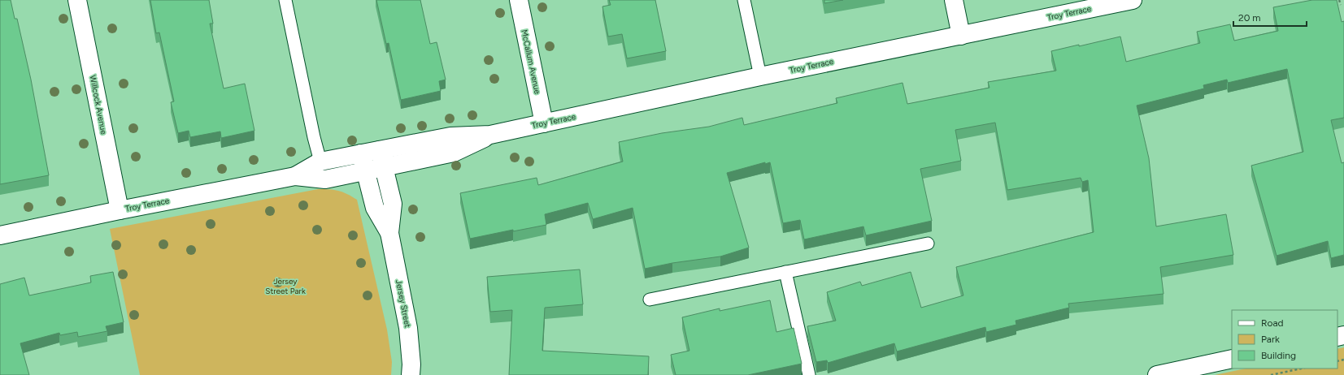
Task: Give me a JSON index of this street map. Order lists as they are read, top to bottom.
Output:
{
  "streets": {
    "street": [
      "Troy Terrace",
      "McCallum Avenue",
      "Willcock Avenue",
      "Jersey Street"
    ]
  },
  "crossings": [
    ["Troy Terrace", "McCallum Avenue"],
    ["Troy Terrace", "Willcock Avenue"],
    ["Troy Terrace", "Jersey Street"]
  ],
  "parks": ["Jersey Street Park"],
  "legend": ["Road", "Park", "Building"],
  "scale_bar": "20 m"
}
